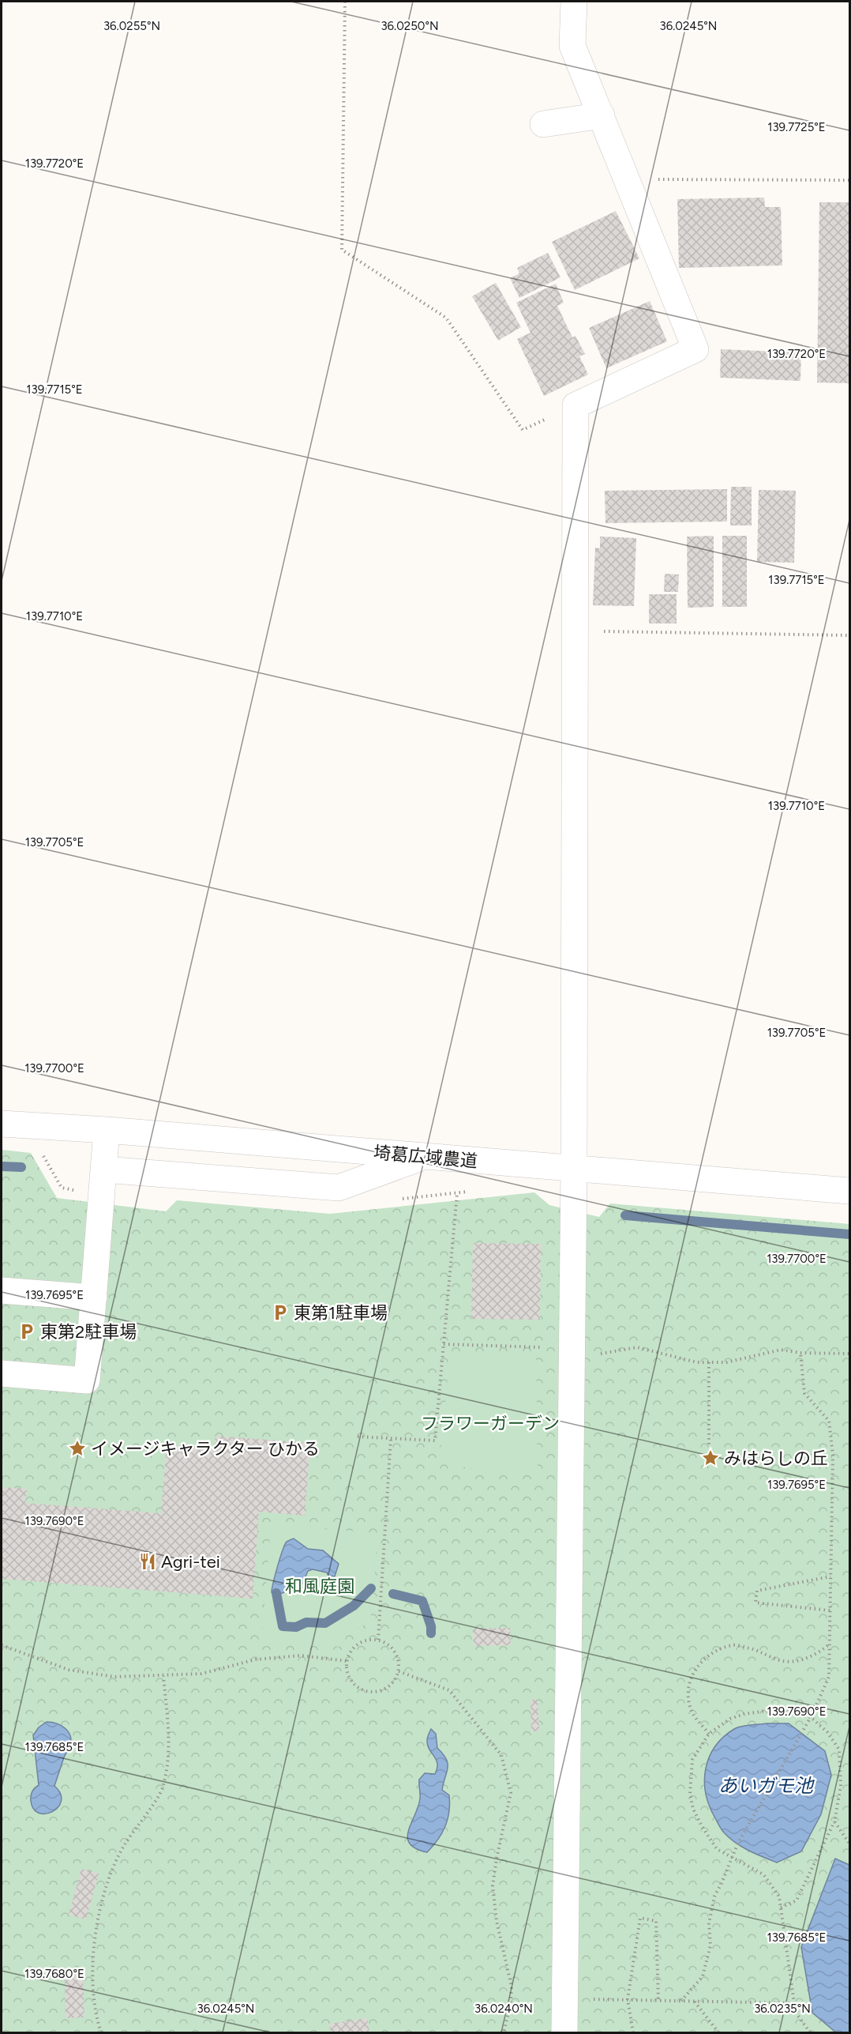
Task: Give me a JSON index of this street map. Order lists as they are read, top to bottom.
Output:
{
  "streets": {
    "street": ["埼葛広域農道"]
  },
  "water": ["あいガモ池"],
  "parks": ["フラワーガーデン", "和風庭園"],
  "places": {
    "parking": ["東第1駐車場", "東第2駐車場"],
    "place": ["イメージキャラクター ひかる", "みはらしの丘"],
    "restaurant": ["Agri-tei"]
  },
  "coordinates": [
    "36.0255°N",
    "36.0250°N",
    "36.0245°N",
    "139.7725°E",
    "139.7720°E",
    "139.7715°E",
    "139.7710°E",
    "139.7705°E",
    "139.7700°E",
    "139.7695°E",
    "139.7690°E",
    "139.7685°E",
    "139.7680°E",
    "36.0240°N",
    "36.0235°N"
  ]
}
